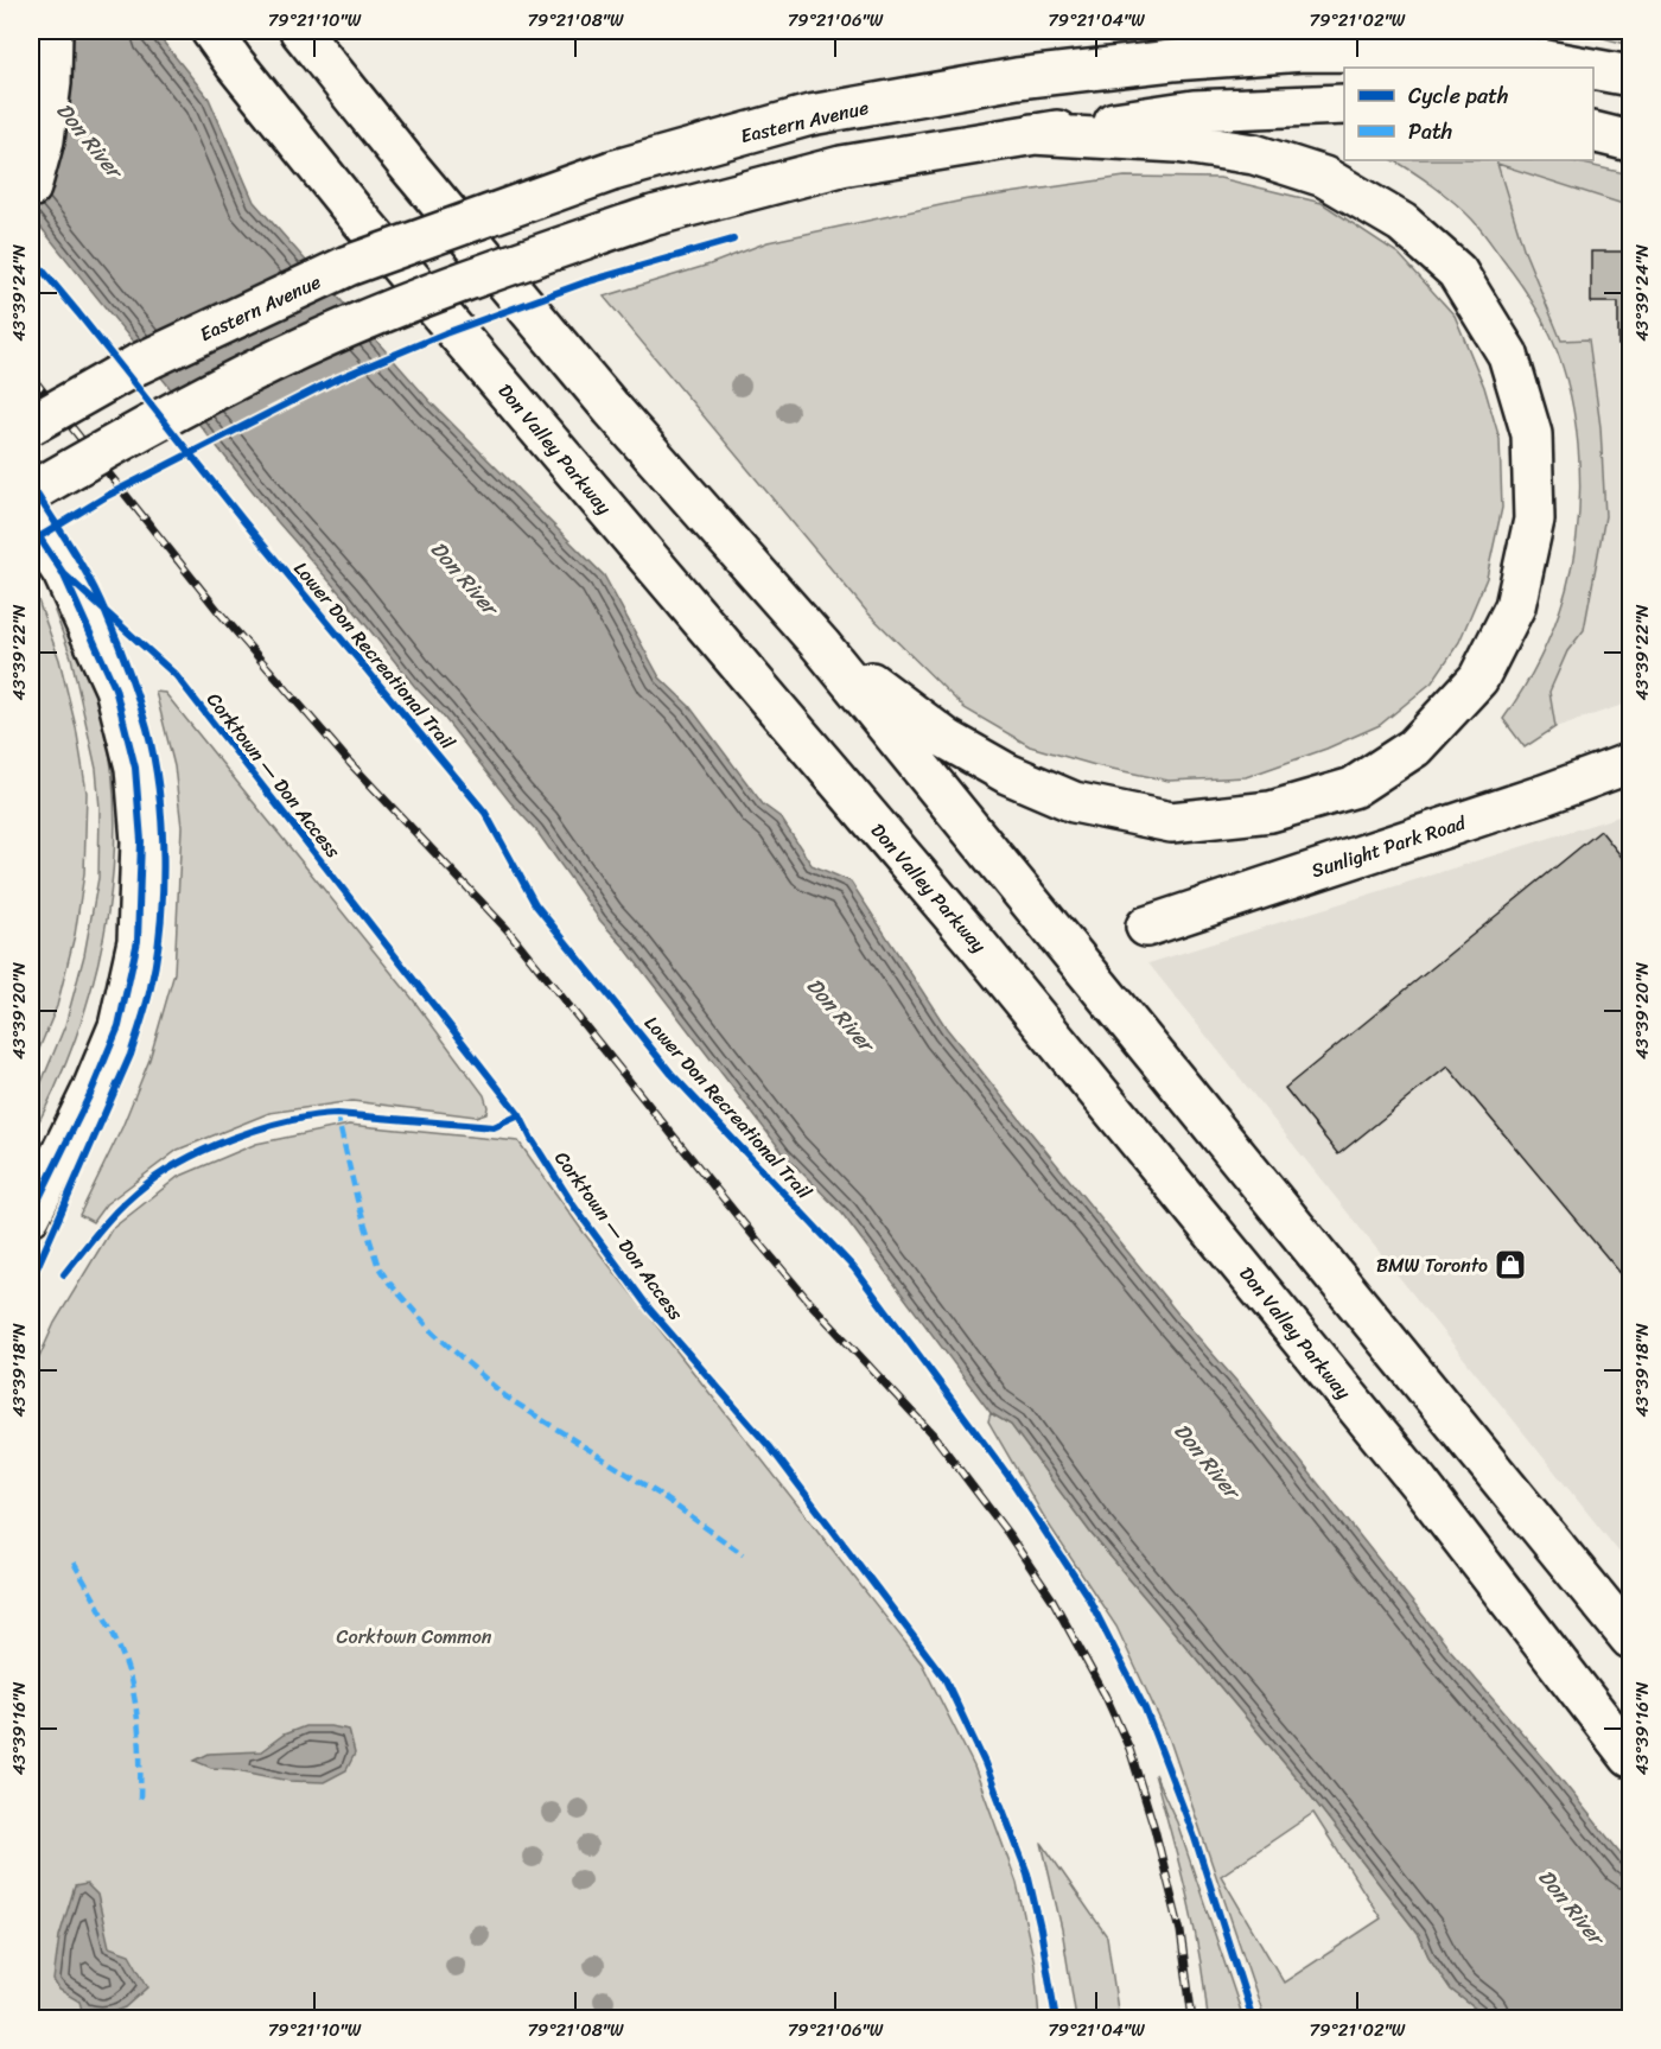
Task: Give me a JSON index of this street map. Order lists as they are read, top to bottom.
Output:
{
  "streets": {
    "main road": ["Eastern Avenue", "Don Valley Parkway", "Sunlight Park Road"],
    "cycle path": ["Lower Don Recreational Trail", "Corktown — Don Access"]
  },
  "water": ["Don River"],
  "parks": ["Corktown Common"],
  "places": {
    "shop": ["BMW Toronto"]
  },
  "legend": ["Cycle path", "Path"],
  "coordinates": [
    "79°21'10\"W",
    "79°21'08\"W",
    "79°21'06\"W",
    "79°21'04\"W",
    "79°21'02\"W",
    "43°39'24\"N",
    "43°39'22\"N",
    "43°39'20\"N",
    "43°39'18\"N",
    "43°39'16\"N"
  ]
}
